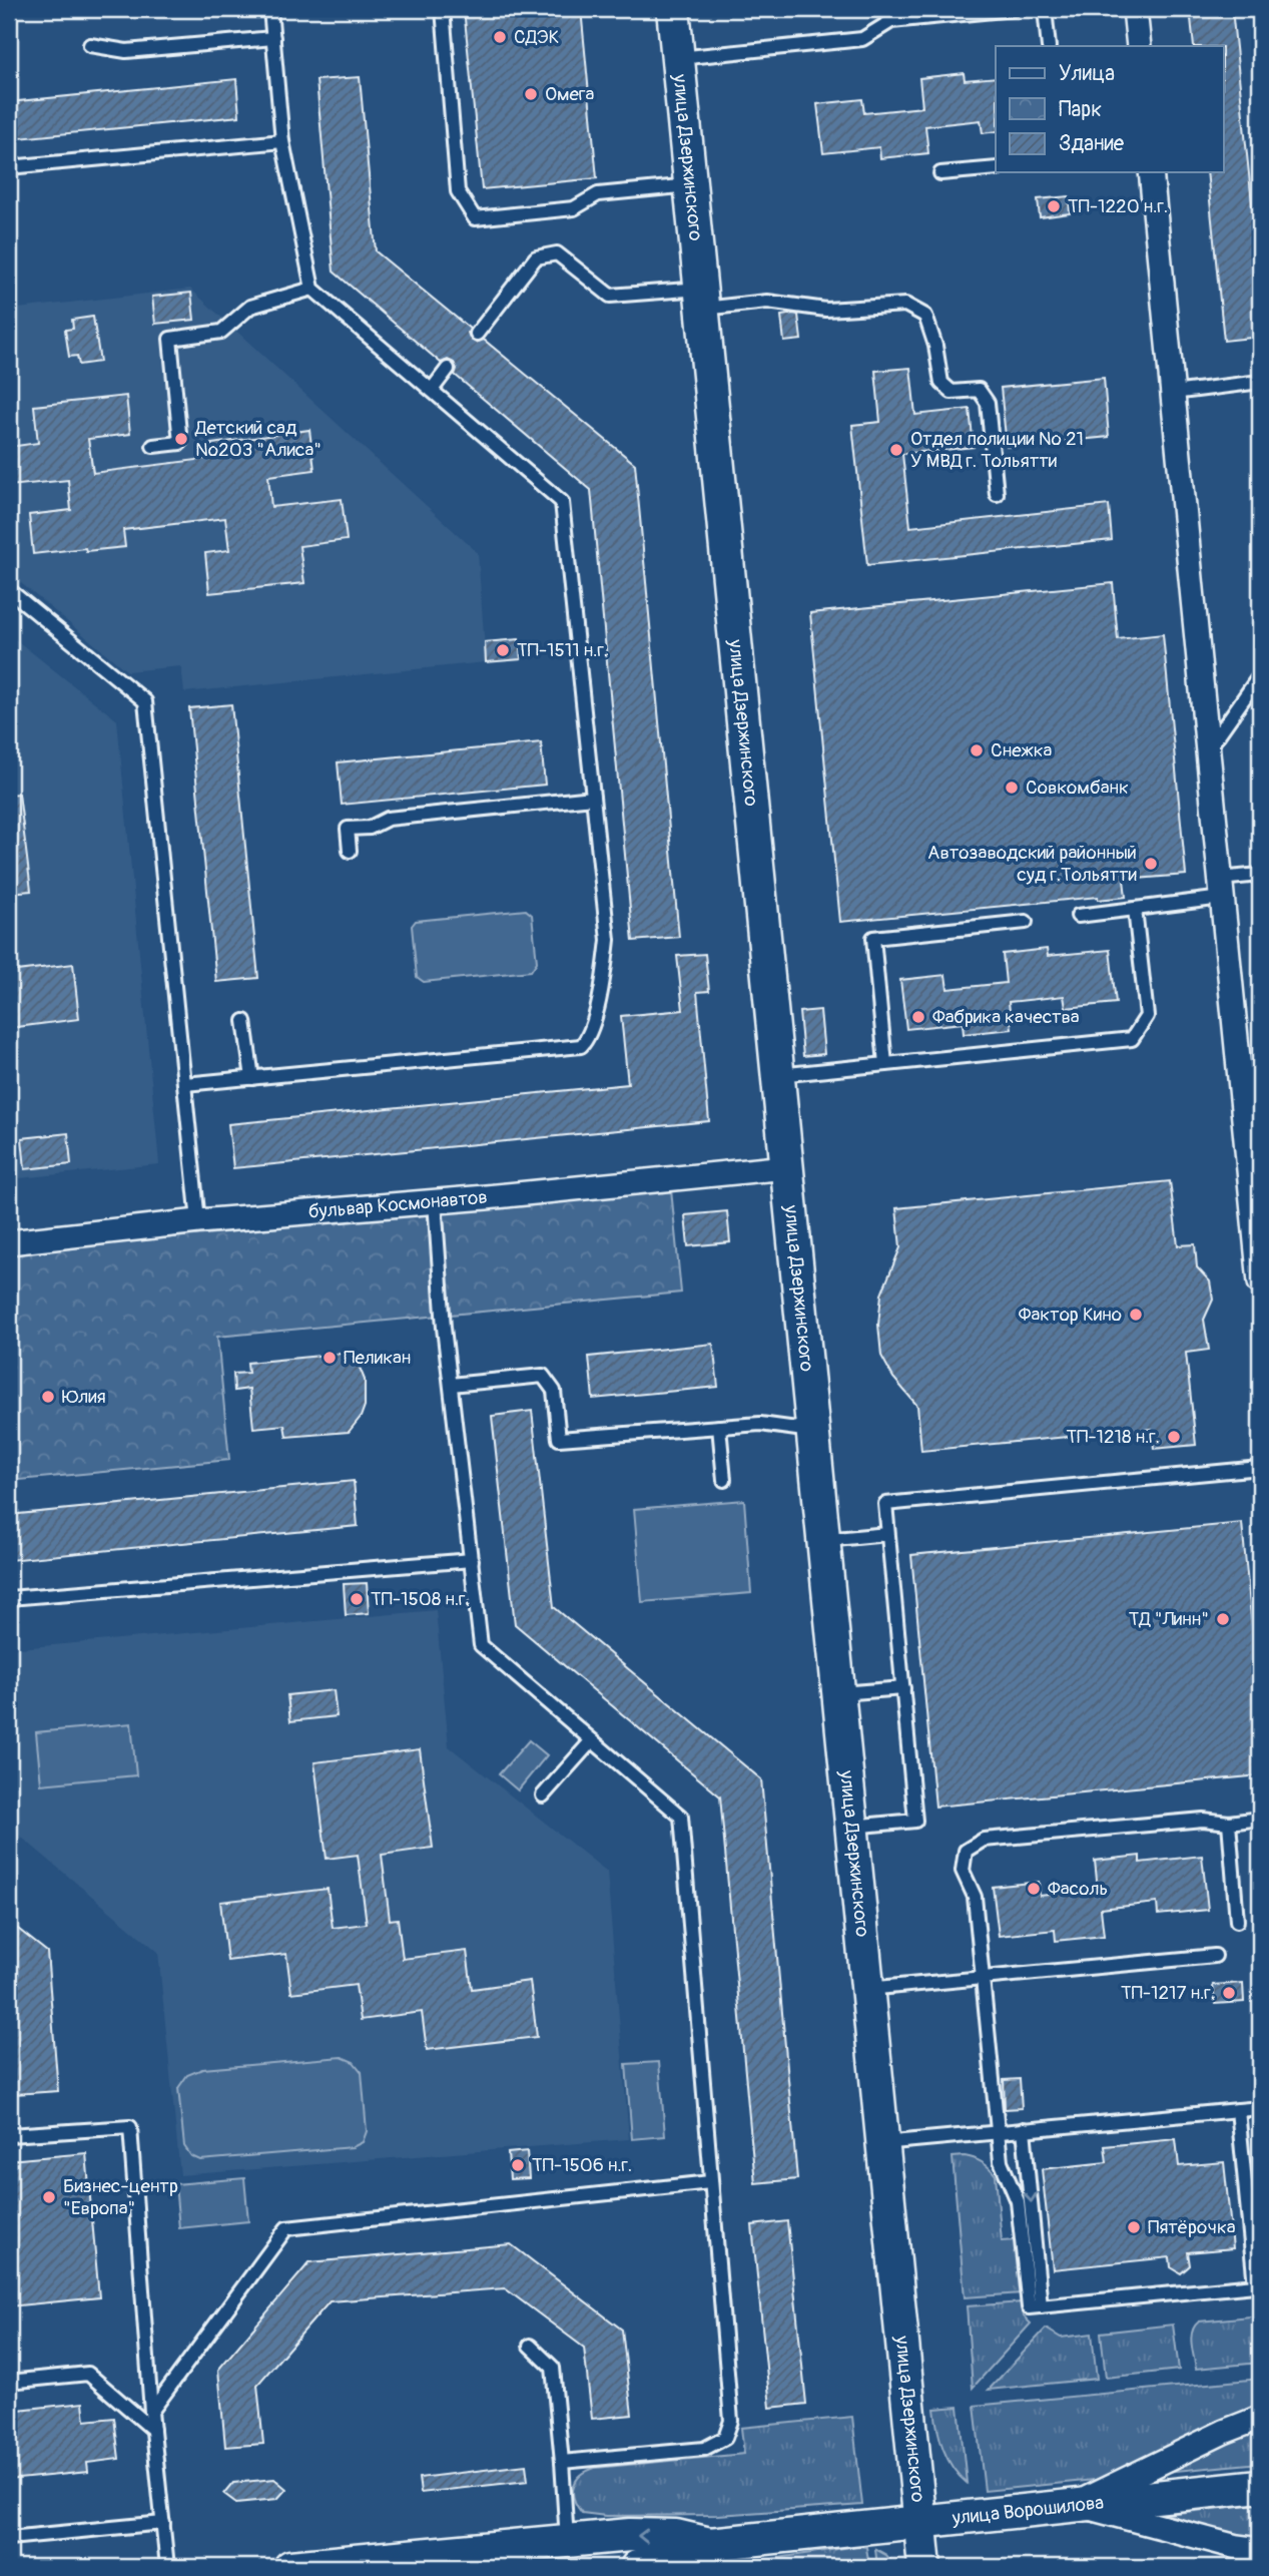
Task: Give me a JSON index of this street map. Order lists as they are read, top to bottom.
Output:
{
  "streets": {
    "main road": ["улица Дзержинского", "улица Ворошилова"],
    "street": ["бульвар Космонавтов"]
  },
  "crossings": [
    ["улица Дзержинского", "бульвар Космонавтов"],
    ["улица Дзержинского", "улица Ворошилова"]
  ],
  "places": [
    "СДЭК",
    "Омега",
    "ТП-1220 н.г.",
    "Детский сад №203 \"Алиса\"",
    "Отдел полиции № 21 У МВД г. Тольятти",
    "ТП-1511 н.г.",
    "Снежка",
    "Совкомбанк",
    "Автозаводский районный суд г.Тольятти",
    "Фабрика качества",
    "Фактор Кино",
    "Пеликан",
    "Юлия",
    "ТП-1218 н.г.",
    "ТП-1508 н.г.",
    "ТД \"Линн\"",
    "Фасоль",
    "ТП-1217 н.г.",
    "ТП-1506 н.г.",
    "Бизнес-центр \"Европа\"",
    "Пятёрочка"
  ],
  "legend": ["Улица", "Парк", "Здание"]
}
